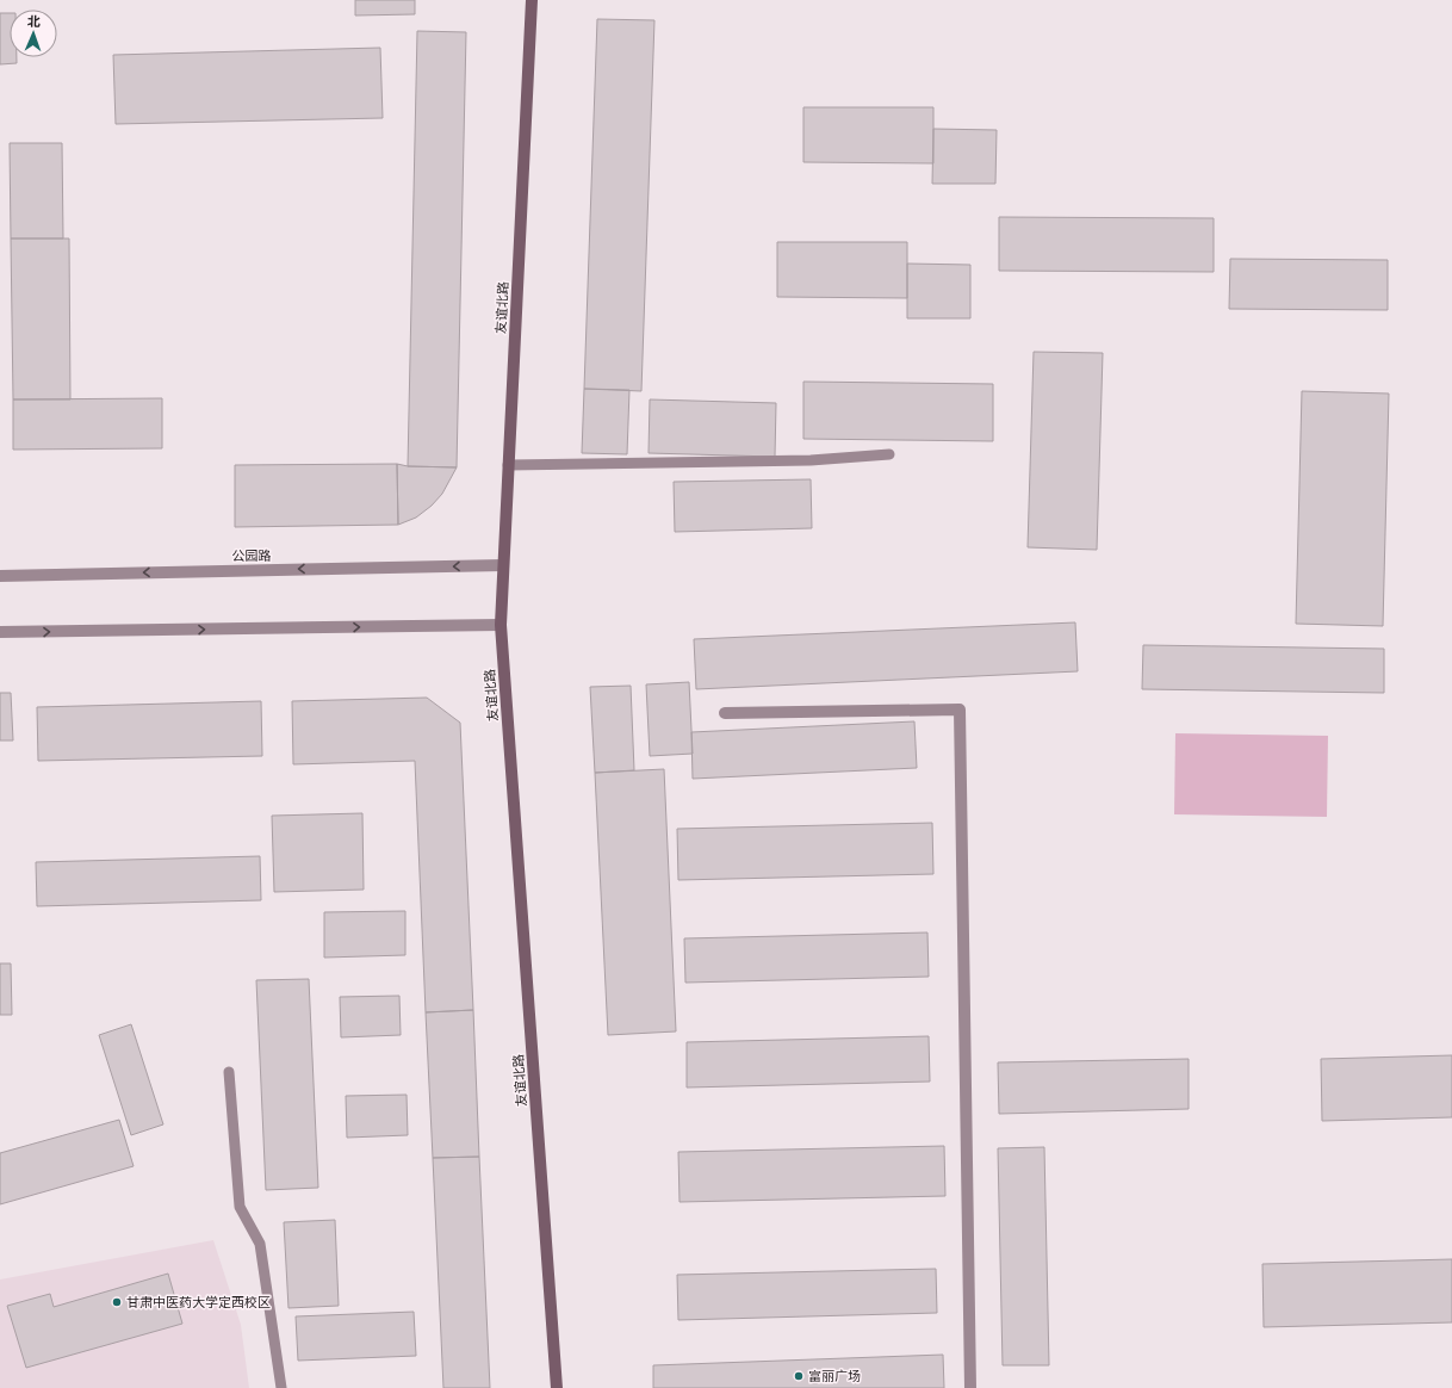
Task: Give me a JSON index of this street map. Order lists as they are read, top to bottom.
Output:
{
  "streets": {
    "main road": ["友谊北路"],
    "street": ["公园路"]
  },
  "crossings": [
    ["友谊北路", "公园路"]
  ],
  "places": ["甘肃中医药大学定西校区", "富丽广场"],
  "north": "top"
}
